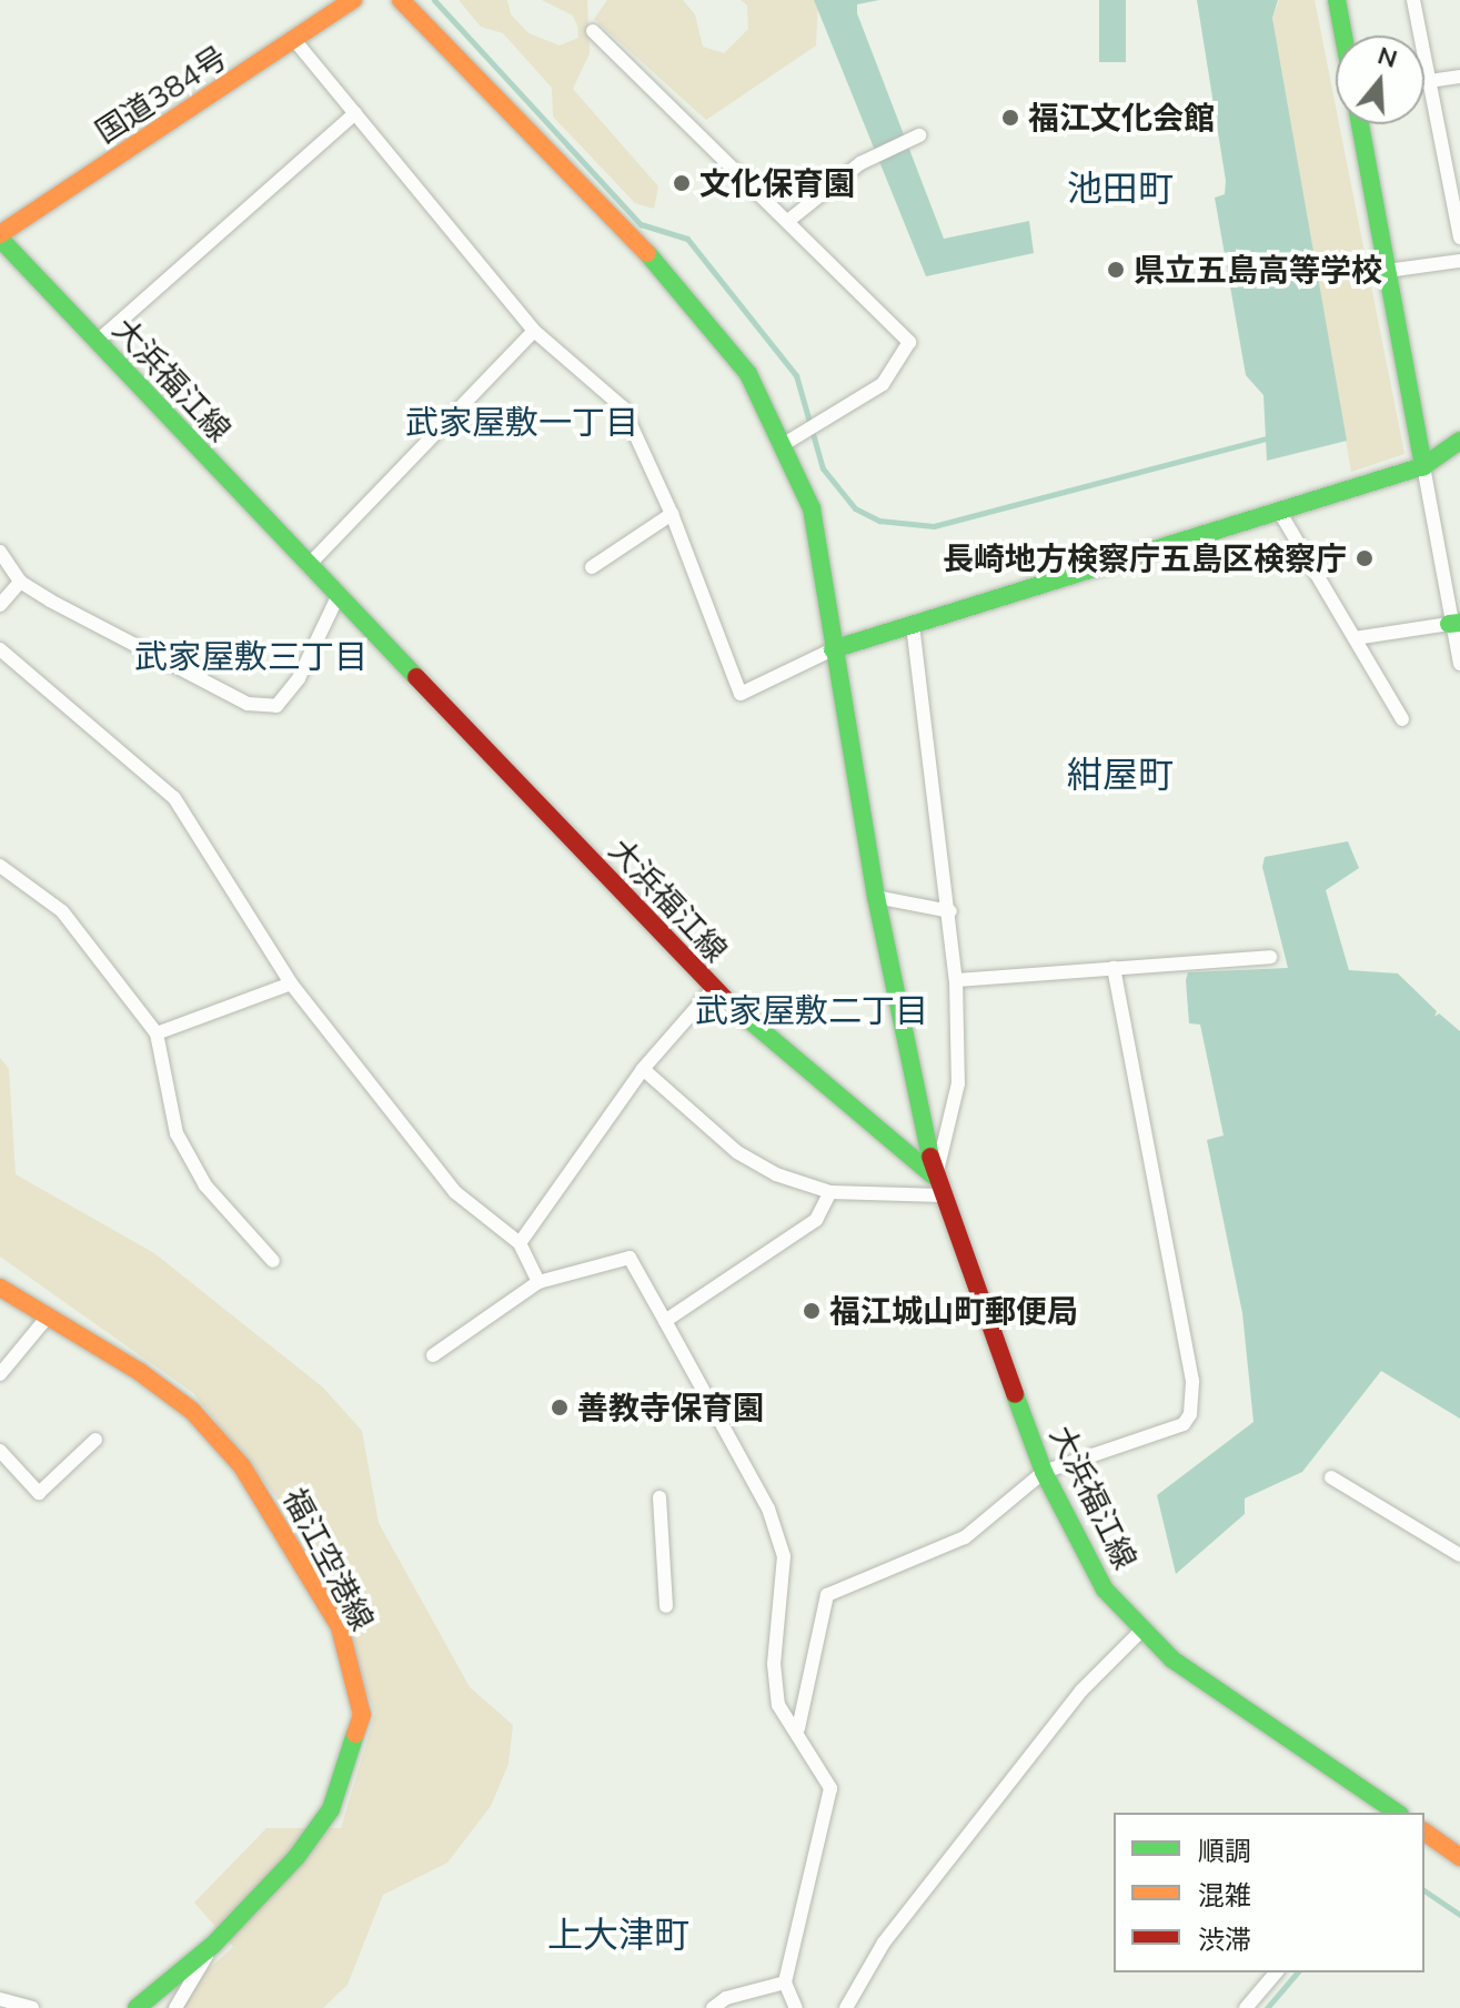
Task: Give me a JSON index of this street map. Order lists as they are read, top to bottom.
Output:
{
  "streets": {
    "main road": ["国道384号", "大浜福江線", "福江空港線"]
  },
  "crossings": [
    ["国道384号", "大浜福江線"]
  ],
  "districts": [
    "池田町",
    "武家屋敷一丁目",
    "武家屋敷三丁目",
    "紺屋町",
    "武家屋敷二丁目",
    "上大津町"
  ],
  "places": [
    "福江文化会館",
    "文化保育園",
    "県立五島高等学校",
    "長崎地方検察庁五島区検察庁",
    "福江城山町郵便局",
    "善教寺保育園"
  ],
  "legend": ["順調", "混雑", "渋滞"],
  "north": "top"
}
